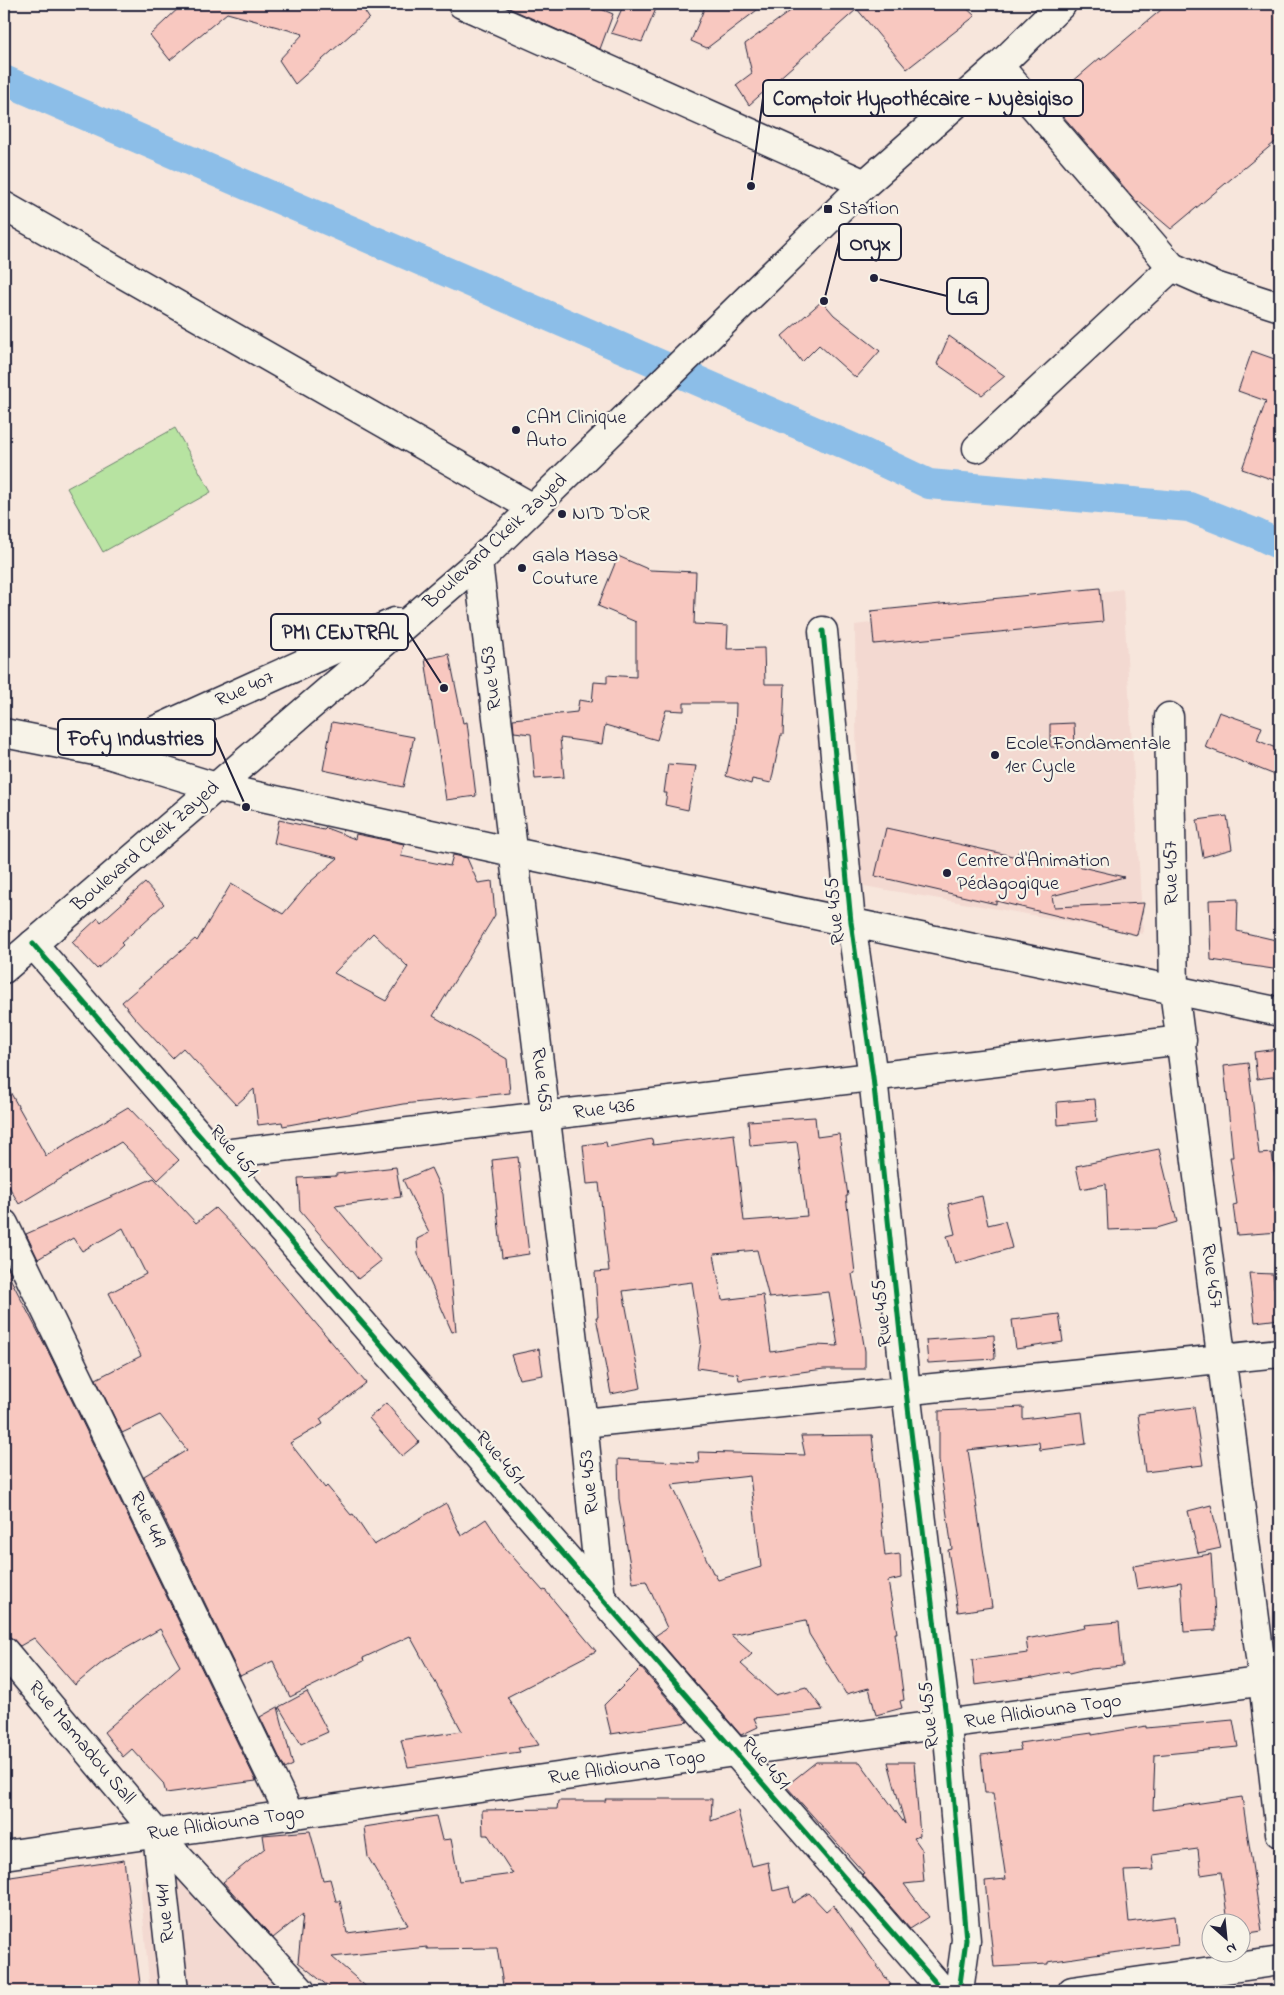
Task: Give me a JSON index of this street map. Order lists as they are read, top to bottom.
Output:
{
  "streets": {
    "street": [
      "Boulevard Ckeik Zayed",
      "Rue 453",
      "Rue 407",
      "Rue 457",
      "Rue 455",
      "Rue 436",
      "Rue 451",
      "Rue 449",
      "Rue Alidiouna Togo",
      "Rue Mamadou Sall",
      "Rue 441"
    ]
  },
  "crossings": [
    ["Boulevard Ckeik Zayed", "Rue 453"],
    ["Boulevard Ckeik Zayed", "Rue 407"],
    ["Boulevard Ckeik Zayed", "Rue 451"],
    ["Rue 453", "Rue 436"],
    ["Rue 453", "Rue 451"],
    ["Rue 457", "Rue 436"],
    ["Rue 457", "Rue Alidiouna Togo"],
    ["Rue 455", "Rue 436"],
    ["Rue 455", "Rue Alidiouna Togo"],
    ["Rue 436", "Rue 451"],
    ["Rue 451", "Rue Alidiouna Togo"],
    ["Rue 449", "Rue Alidiouna Togo"],
    ["Rue Alidiouna Togo", "Rue Mamadou Sall"],
    ["Rue Alidiouna Togo", "Rue 441"],
    ["Rue Mamadou Sall", "Rue 441"]
  ],
  "places": {
    "other": [
      "Comptoir Hypothécaire - Nyèsigiso",
      "LG",
      "Oryx",
      "CAM Clinique Auto",
      "NID D'OR",
      "Gala Masa Couture",
      "PMI CENTRAL",
      "Ecole Fondamentale 1er Cycle",
      "Fofy Industries",
      "Centre d'Animation Pédagogique"
    ],
    "transit": ["Station"]
  },
  "north": "bottom right"
}
